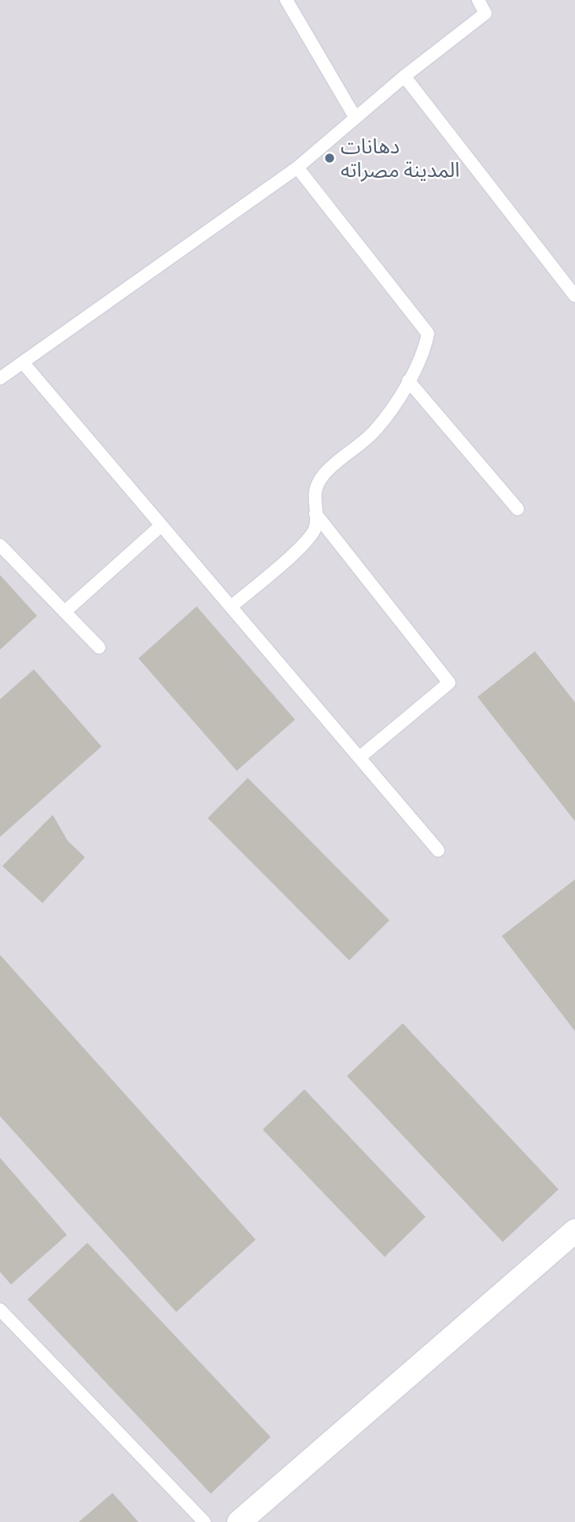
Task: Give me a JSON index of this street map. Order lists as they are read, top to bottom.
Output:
{
  "places": ["دهانات المدينة مصراته"]
}
